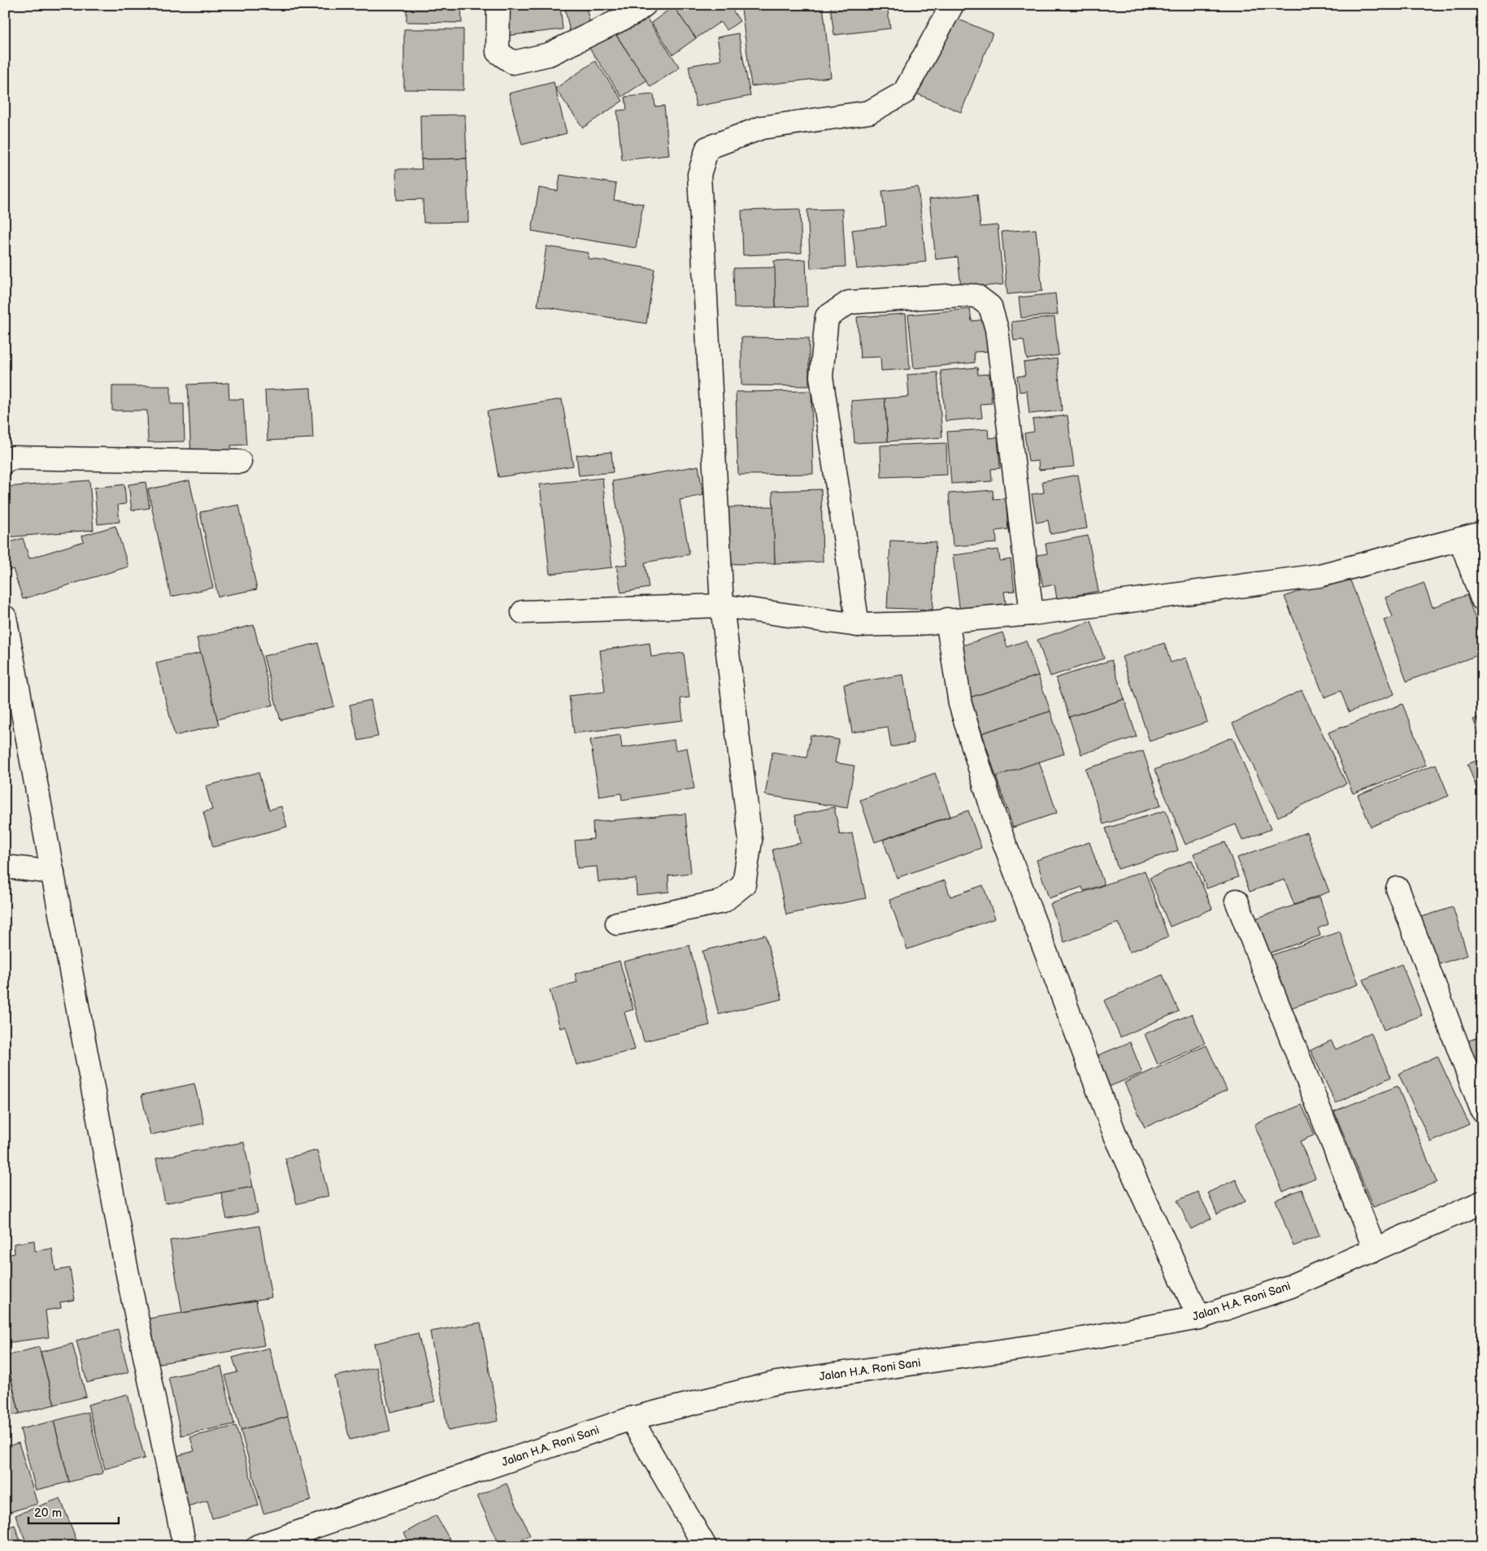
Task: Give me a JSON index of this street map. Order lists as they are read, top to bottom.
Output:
{
  "streets": {
    "street": ["Jalan H.A. Roni Sani"]
  },
  "scale_bar": "20 m"
}
